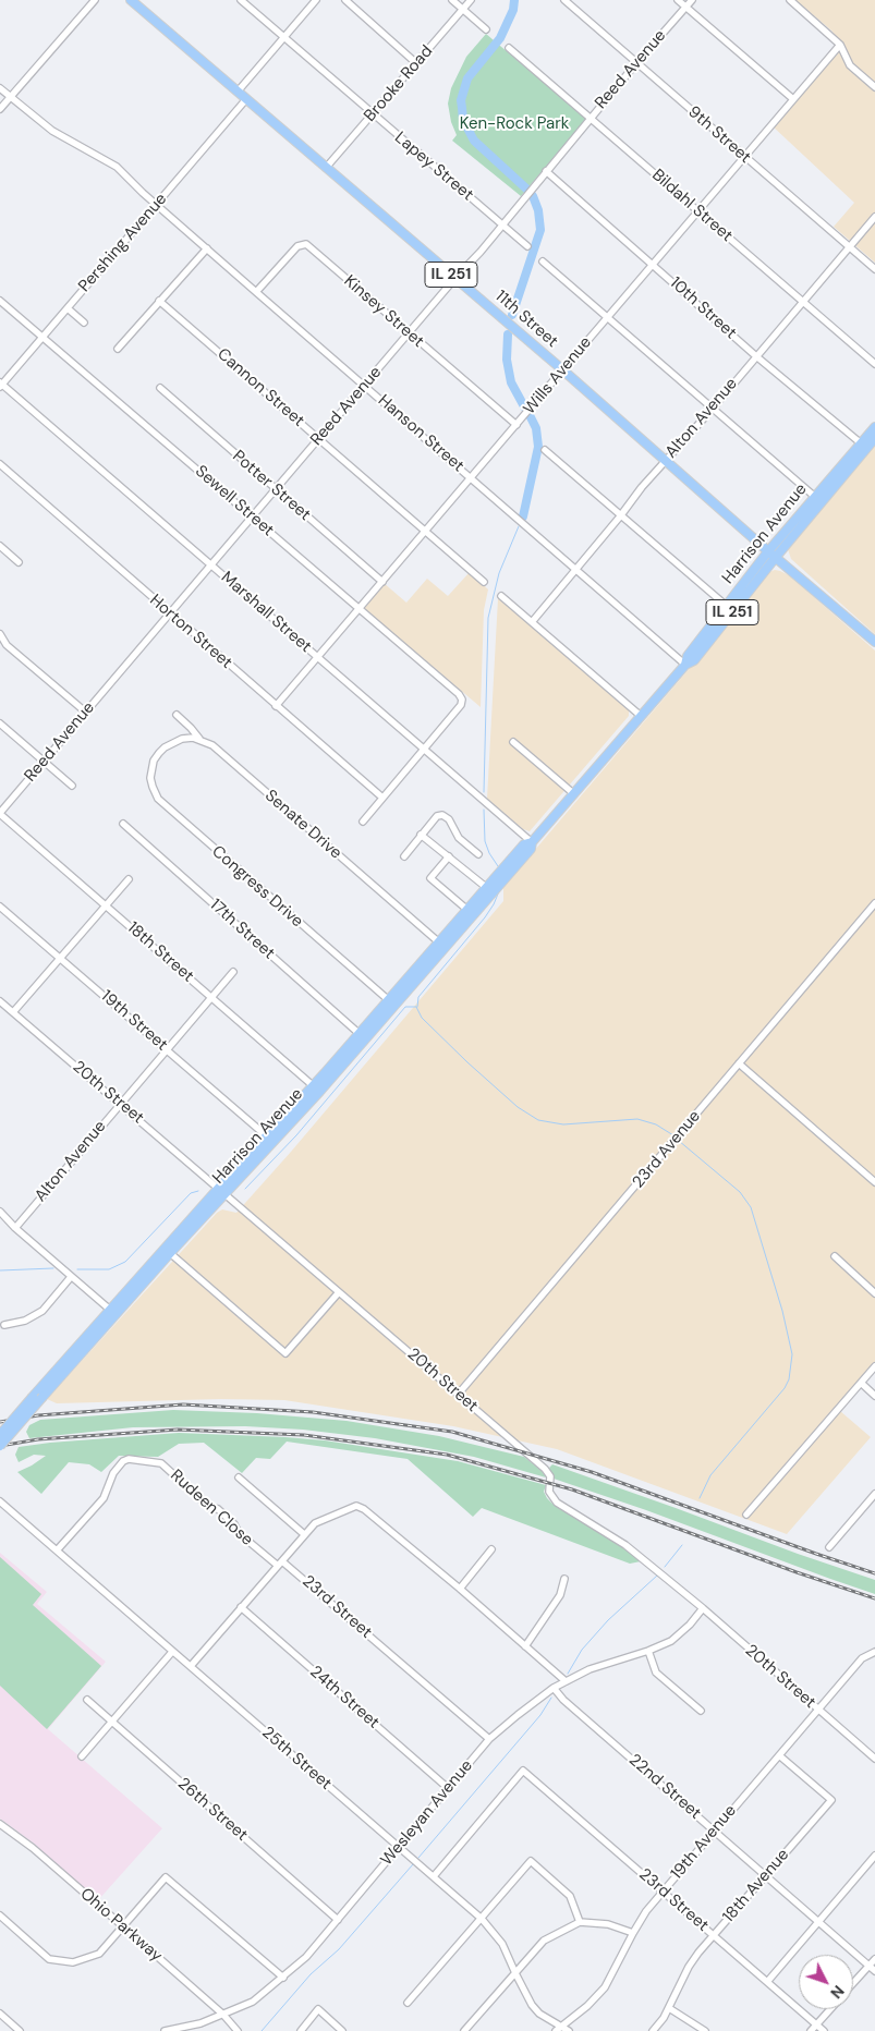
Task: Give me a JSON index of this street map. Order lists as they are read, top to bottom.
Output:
{
  "streets": {
    "main road": ["IL 251", "11th Street", "Harrison Avenue"],
    "street": [
      "Reed Avenue",
      "Brooke Road",
      "9th Street",
      "Lapey Street",
      "Bildahl Street",
      "Pershing Avenue",
      "10th Street",
      "Kinsey Street",
      "Wills Avenue",
      "Cannon Street",
      "Alton Avenue",
      "Hanson Street",
      "Potter Street",
      "Sewell Street",
      "Marshall Street",
      "Horton Street",
      "Senate Drive",
      "Congress Drive",
      "17th Street",
      "18th Street",
      "19th Street",
      "20th Street",
      "23rd Avenue",
      "Rudeen Close",
      "23rd Street",
      "24th Street",
      "25th Street",
      "22nd Street",
      "26th Street",
      "Wesleyan Avenue",
      "19th Avenue",
      "18th Avenue",
      "Ohio Parkway"
    ]
  },
  "crossings": [
    ["Reed Avenue", "9th Street"],
    ["Reed Avenue", "Lapey Street"],
    ["Reed Avenue", "Bildahl Street"],
    ["Reed Avenue", "10th Street"],
    ["Reed Avenue", "Kinsey Street"],
    ["Reed Avenue", "11th Street"],
    ["Reed Avenue", "Cannon Street"],
    ["Reed Avenue", "Hanson Street"],
    ["Reed Avenue", "Potter Street"],
    ["Reed Avenue", "Sewell Street"],
    ["Reed Avenue", "Marshall Street"],
    ["Reed Avenue", "Horton Street"],
    ["Reed Avenue", "18th Street"],
    ["Brooke Road", "Lapey Street"],
    ["Brooke Road", "11th Street"],
    ["9th Street", "Wills Avenue"],
    ["9th Street", "Alton Avenue"],
    ["Bildahl Street", "Wills Avenue"],
    ["Bildahl Street", "Alton Avenue"],
    ["Pershing Avenue", "11th Street"],
    ["Pershing Avenue", "Hanson Street"],
    ["Pershing Avenue", "Sewell Street"],
    ["Pershing Avenue", "Marshall Street"],
    ["10th Street", "Wills Avenue"],
    ["10th Street", "Alton Avenue"],
    ["10th Street", "Harrison Avenue"],
    ["Kinsey Street", "Wills Avenue"],
    ["Kinsey Street", "Hanson Street"],
    ["11th Street", "Wills Avenue"],
    ["11th Street", "Alton Avenue"],
    ["11th Street", "Harrison Avenue"],
    ["Wills Avenue", "Cannon Street"],
    ["Wills Avenue", "Hanson Street"],
    ["Wills Avenue", "Potter Street"],
    ["Wills Avenue", "Sewell Street"],
    ["Wills Avenue", "Marshall Street"],
    ["Wills Avenue", "Horton Street"],
    ["Alton Avenue", "Hanson Street"],
    ["Alton Avenue", "18th Street"],
    ["Alton Avenue", "19th Street"],
    ["Alton Avenue", "20th Street"],
    ["Hanson Street", "Harrison Avenue"],
    ["Sewell Street", "Marshall Street"],
    ["Harrison Avenue", "Marshall Street"],
    ["Harrison Avenue", "Senate Drive"],
    ["Harrison Avenue", "Congress Drive"],
    ["Harrison Avenue", "17th Street"],
    ["Harrison Avenue", "18th Street"],
    ["Harrison Avenue", "19th Street"],
    ["Harrison Avenue", "20th Street"],
    ["Senate Drive", "Congress Drive"],
    ["20th Street", "23rd Avenue"],
    ["20th Street", "Wesleyan Avenue"],
    ["20th Street", "19th Avenue"],
    ["Rudeen Close", "23rd Street"],
    ["Rudeen Close", "25th Street"],
    ["23rd Street", "25th Street"],
    ["23rd Street", "Wesleyan Avenue"],
    ["23rd Street", "19th Avenue"],
    ["23rd Street", "18th Avenue"],
    ["24th Street", "Wesleyan Avenue"],
    ["25th Street", "Wesleyan Avenue"],
    ["25th Street", "19th Avenue"],
    ["22nd Street", "Wesleyan Avenue"],
    ["22nd Street", "19th Avenue"],
    ["22nd Street", "18th Avenue"],
    ["26th Street", "Wesleyan Avenue"],
    ["Wesleyan Avenue", "Ohio Parkway"],
    ["19th Avenue", "18th Avenue"]
  ],
  "parks": ["Ken-Rock Park"],
  "north": "bottom right"
}
